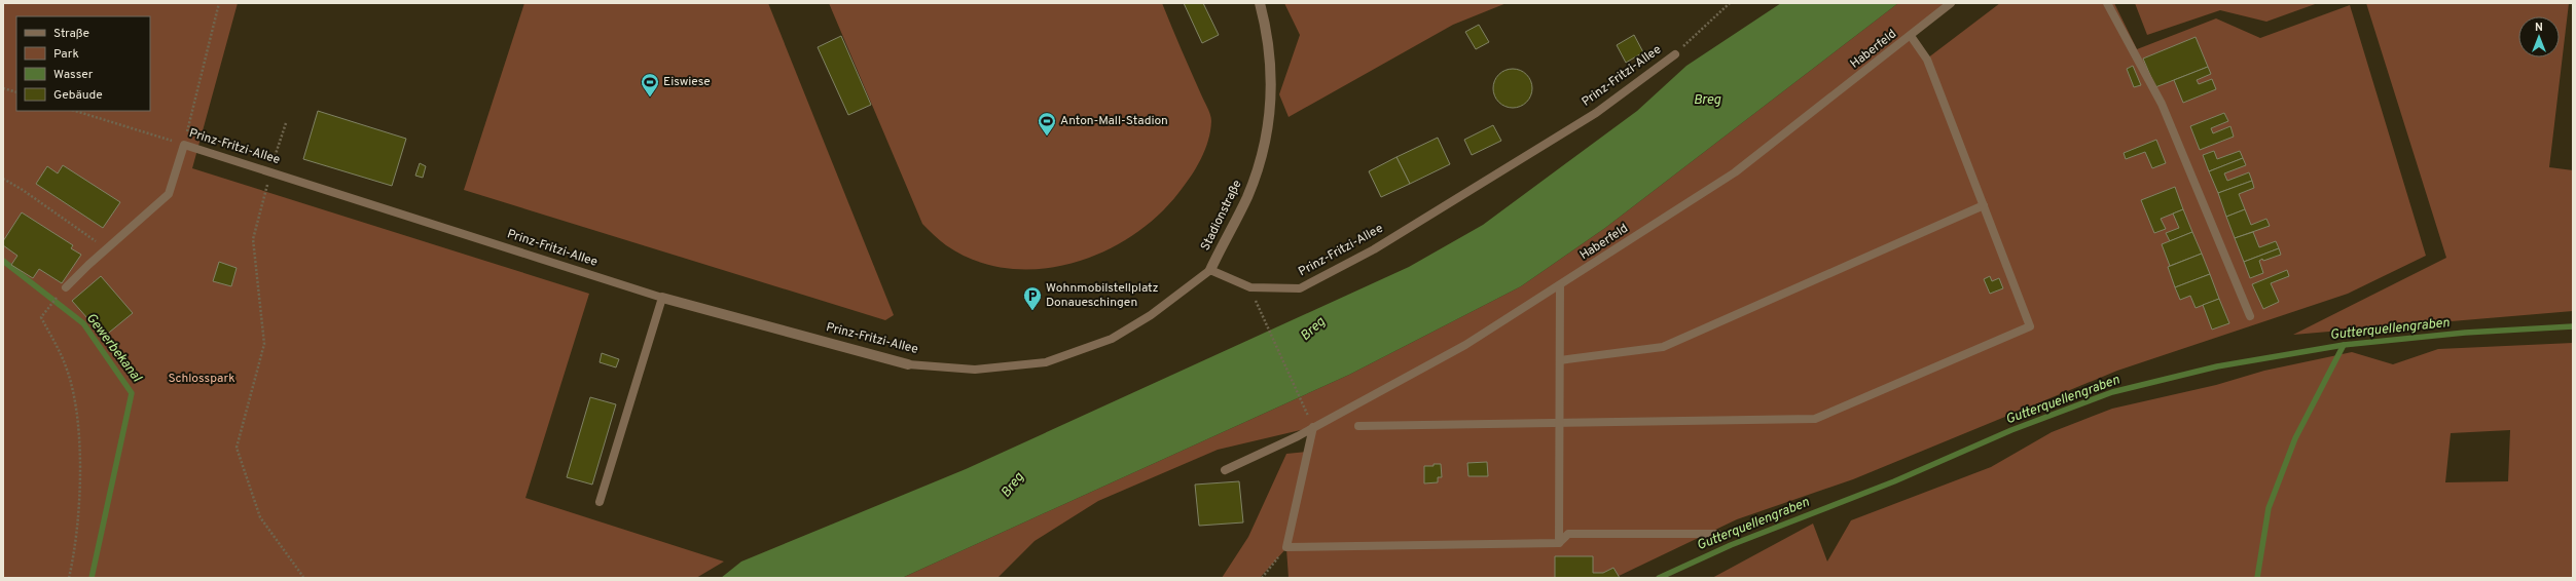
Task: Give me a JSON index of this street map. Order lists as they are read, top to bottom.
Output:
{
  "streets": {
    "street": ["Prinz-Fritzi-Allee", "Stadionstraße"],
    "lane": ["Haberfeld"]
  },
  "crossings": [
    ["Prinz-Fritzi-Allee", "Stadionstraße"]
  ],
  "water": ["Breg", "Gutterquellengraben", "Gewerbekanal"],
  "parks": ["Schlosspark"],
  "places": {
    "sports": ["Eiswiese", "Anton-Mall-Stadion"],
    "parking": ["Wohnmobilstellplatz Donaueschingen"]
  },
  "legend": [
    "Straße",
    "Park",
    "Wasser",
    "Gebäude"
  ],
  "north": "top"
}
